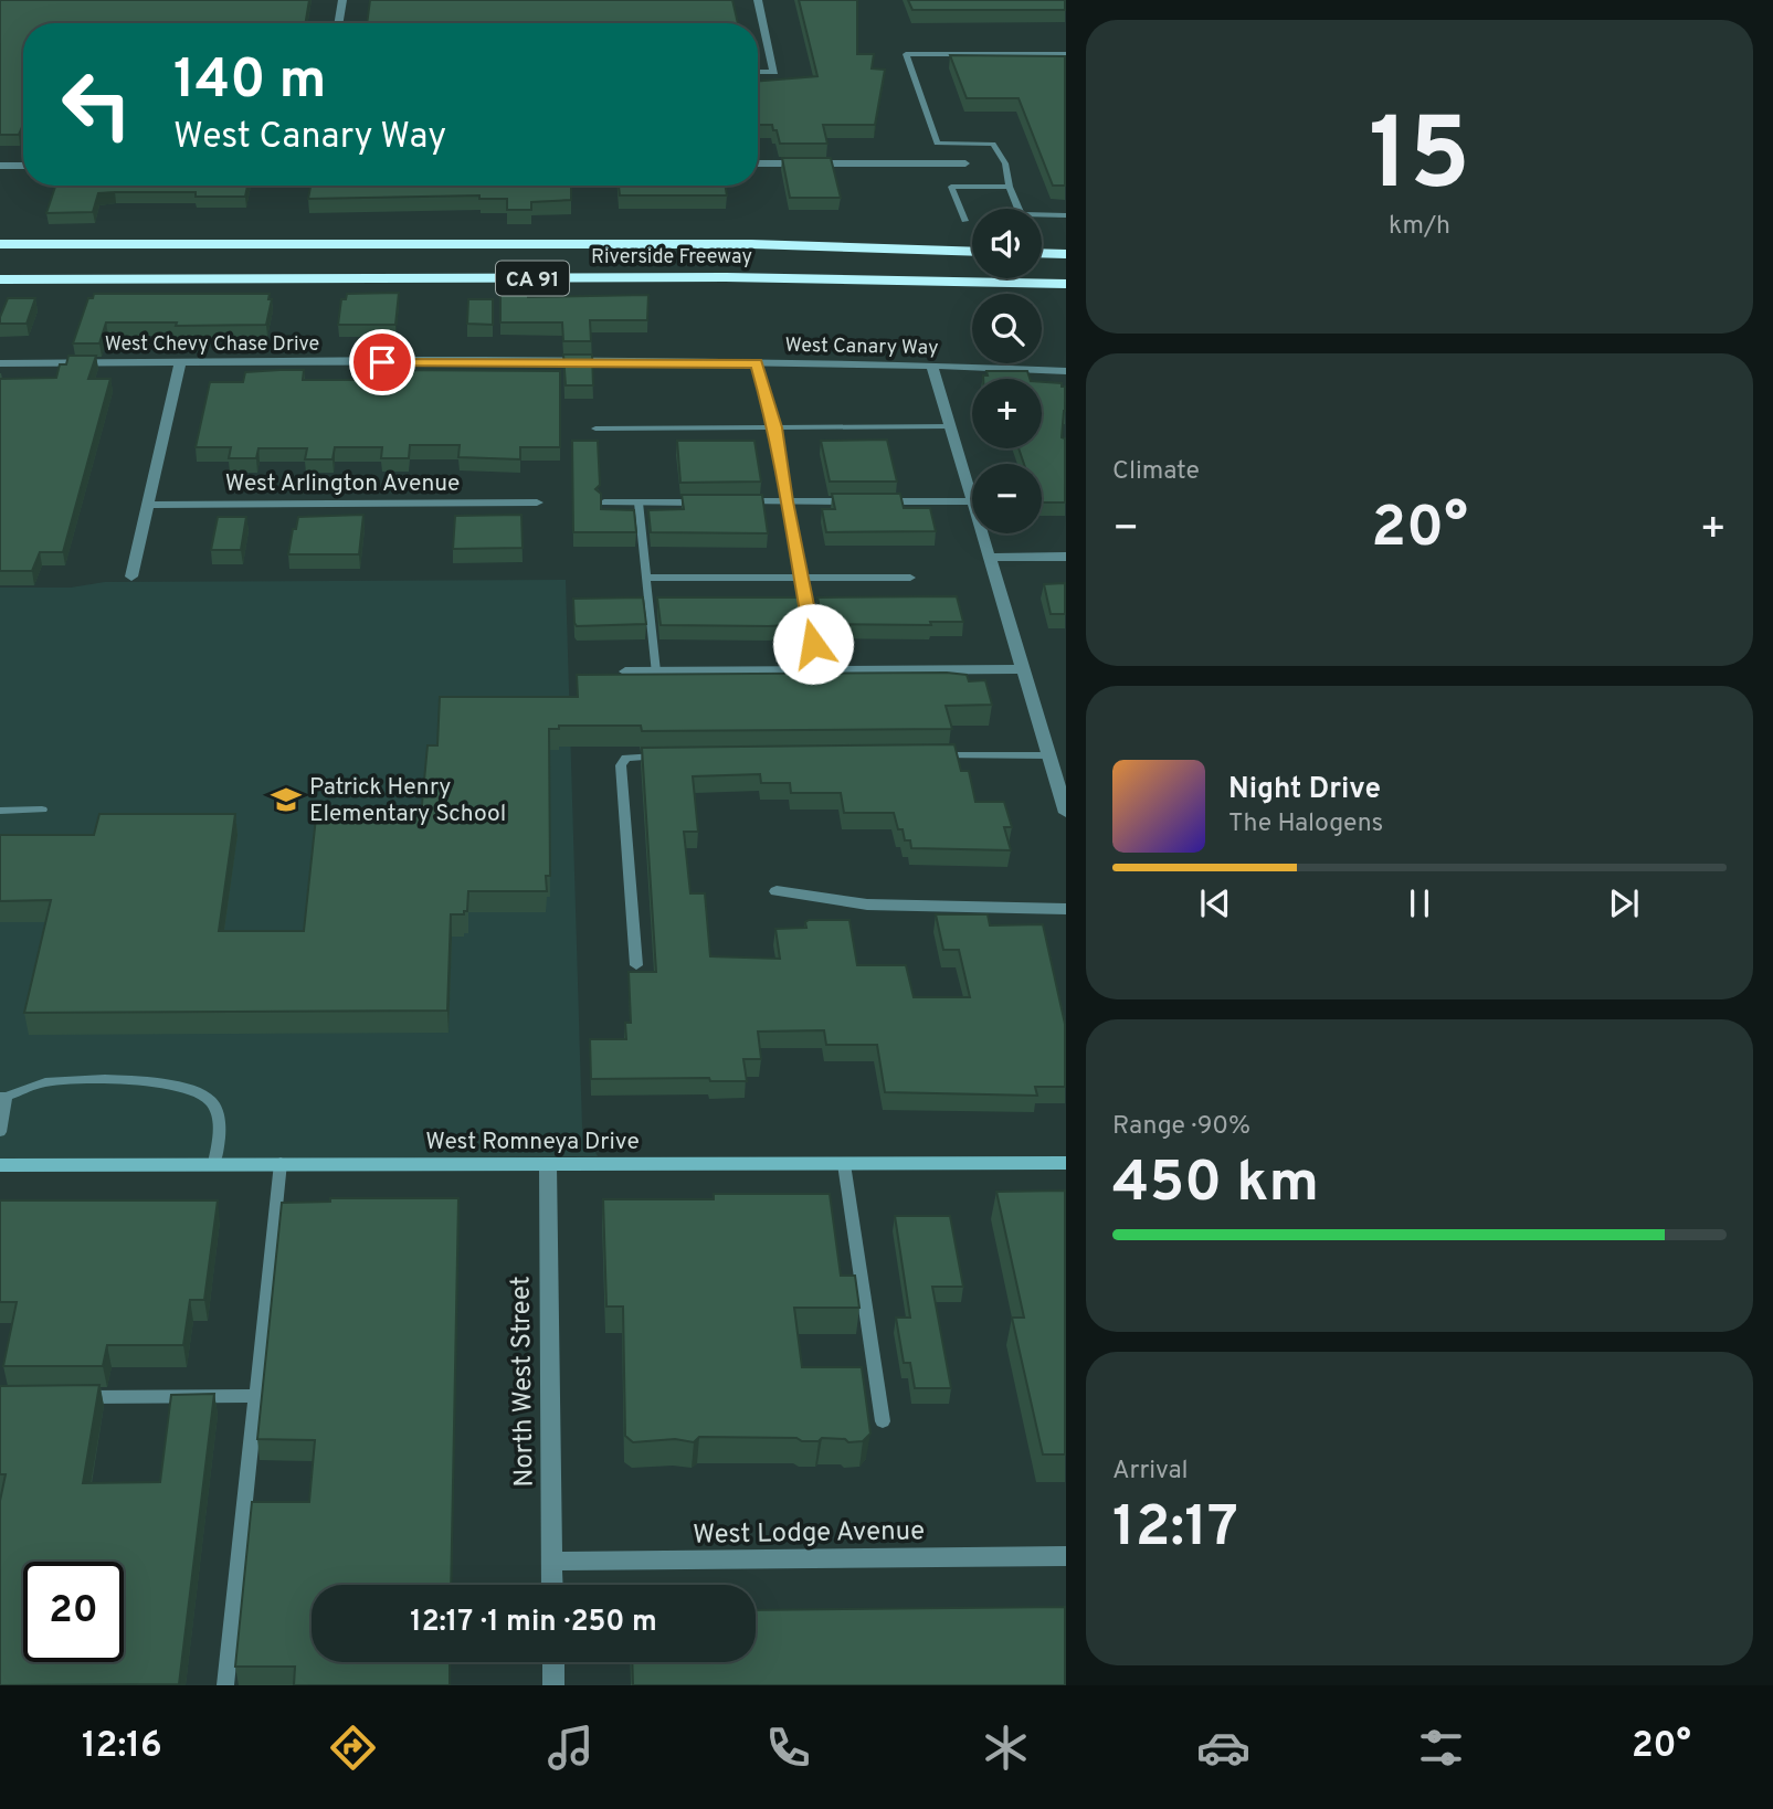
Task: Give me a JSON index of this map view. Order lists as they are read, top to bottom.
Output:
{
  "streets": {
    "highway": ["Riverside Freeway", "CA 91"],
    "street": [
      "West Chevy Chase Drive",
      "West Canary Way",
      "West Arlington Avenue",
      "West Romneya Drive",
      "North West Street",
      "West Lodge Avenue"
    ]
  },
  "crossings": [
    ["West Chevy Chase Drive", "West Canary Way"],
    ["West Romneya Drive", "North West Street"],
    ["North West Street", "West Lodge Avenue"]
  ],
  "places": {
    "school or university": ["Patrick Henry Elementary School"]
  },
  "page": {
    "tile": [
      ["15", "km/h"],
      "Climate",
      ["Range · 90%", "450 km"],
      ["Arrival", "12:17"]
    ],
    "turn": ["140 m", "West Canary Way"],
    "map_buttons": ["+", "−"],
    "heat": ["−", "20°", "+"],
    "song": ["Night Drive", "The Halogens"],
    "limit": "20",
    "trip": "12:17 · 1 min · 250 m",
    "tabs": ["12:16", "20°"]
  }
}
